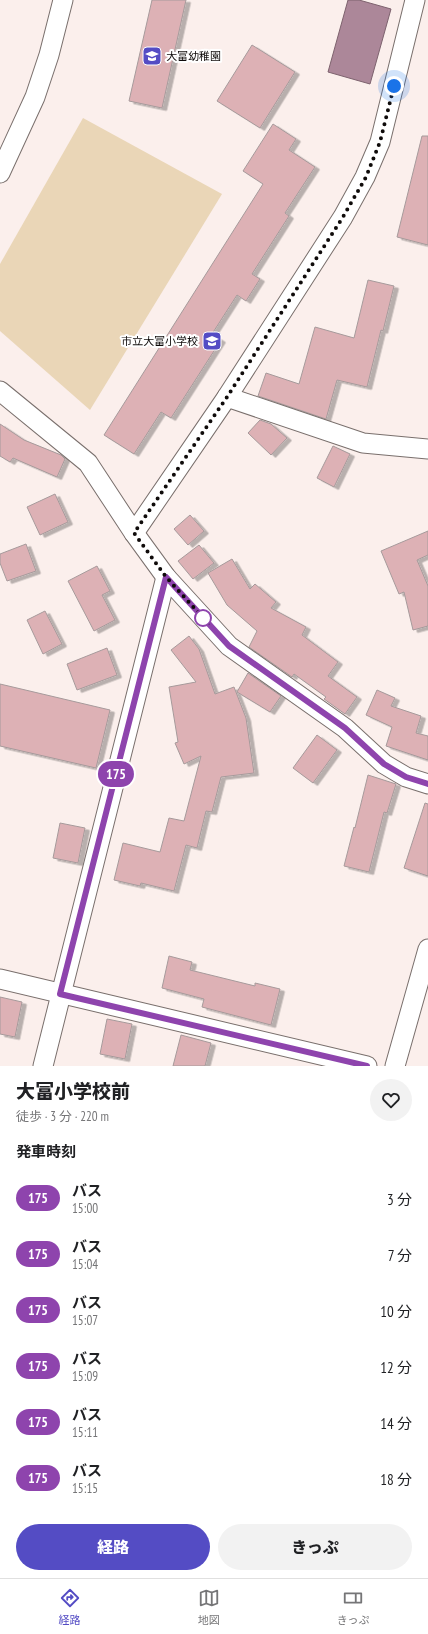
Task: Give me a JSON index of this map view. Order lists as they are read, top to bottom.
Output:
{
  "places": {
    "school or university": ["大富幼稚園", "市立大富小学校"]
  },
  "lines": ["bus line 175"],
  "page": {
    "on_map": "175",
    "heading": [
      ["大富小学校前", "徒歩 · 3 分 · 220 m"],
      "発車時刻"
    ],
    "list": [
      {
        "mark": "175",
        "name": "バス",
        "note": "15:00",
        "value": "3 分"
      },
      {
        "mark": "175",
        "name": "バス",
        "note": "15:04",
        "value": "7 分"
      },
      {
        "mark": "175",
        "name": "バス",
        "note": "15:07",
        "value": "10 分"
      },
      {
        "mark": "175",
        "name": "バス",
        "note": "15:09",
        "value": "12 分"
      },
      {
        "mark": "175",
        "name": "バス",
        "note": "15:11",
        "value": "14 分"
      },
      {
        "mark": "175",
        "name": "バス",
        "note": "15:15",
        "value": "18 分"
      }
    ],
    "buttons": ["経路", "きっぷ"],
    "tabs": ["経路", "地図", "きっぷ"]
  }
}
